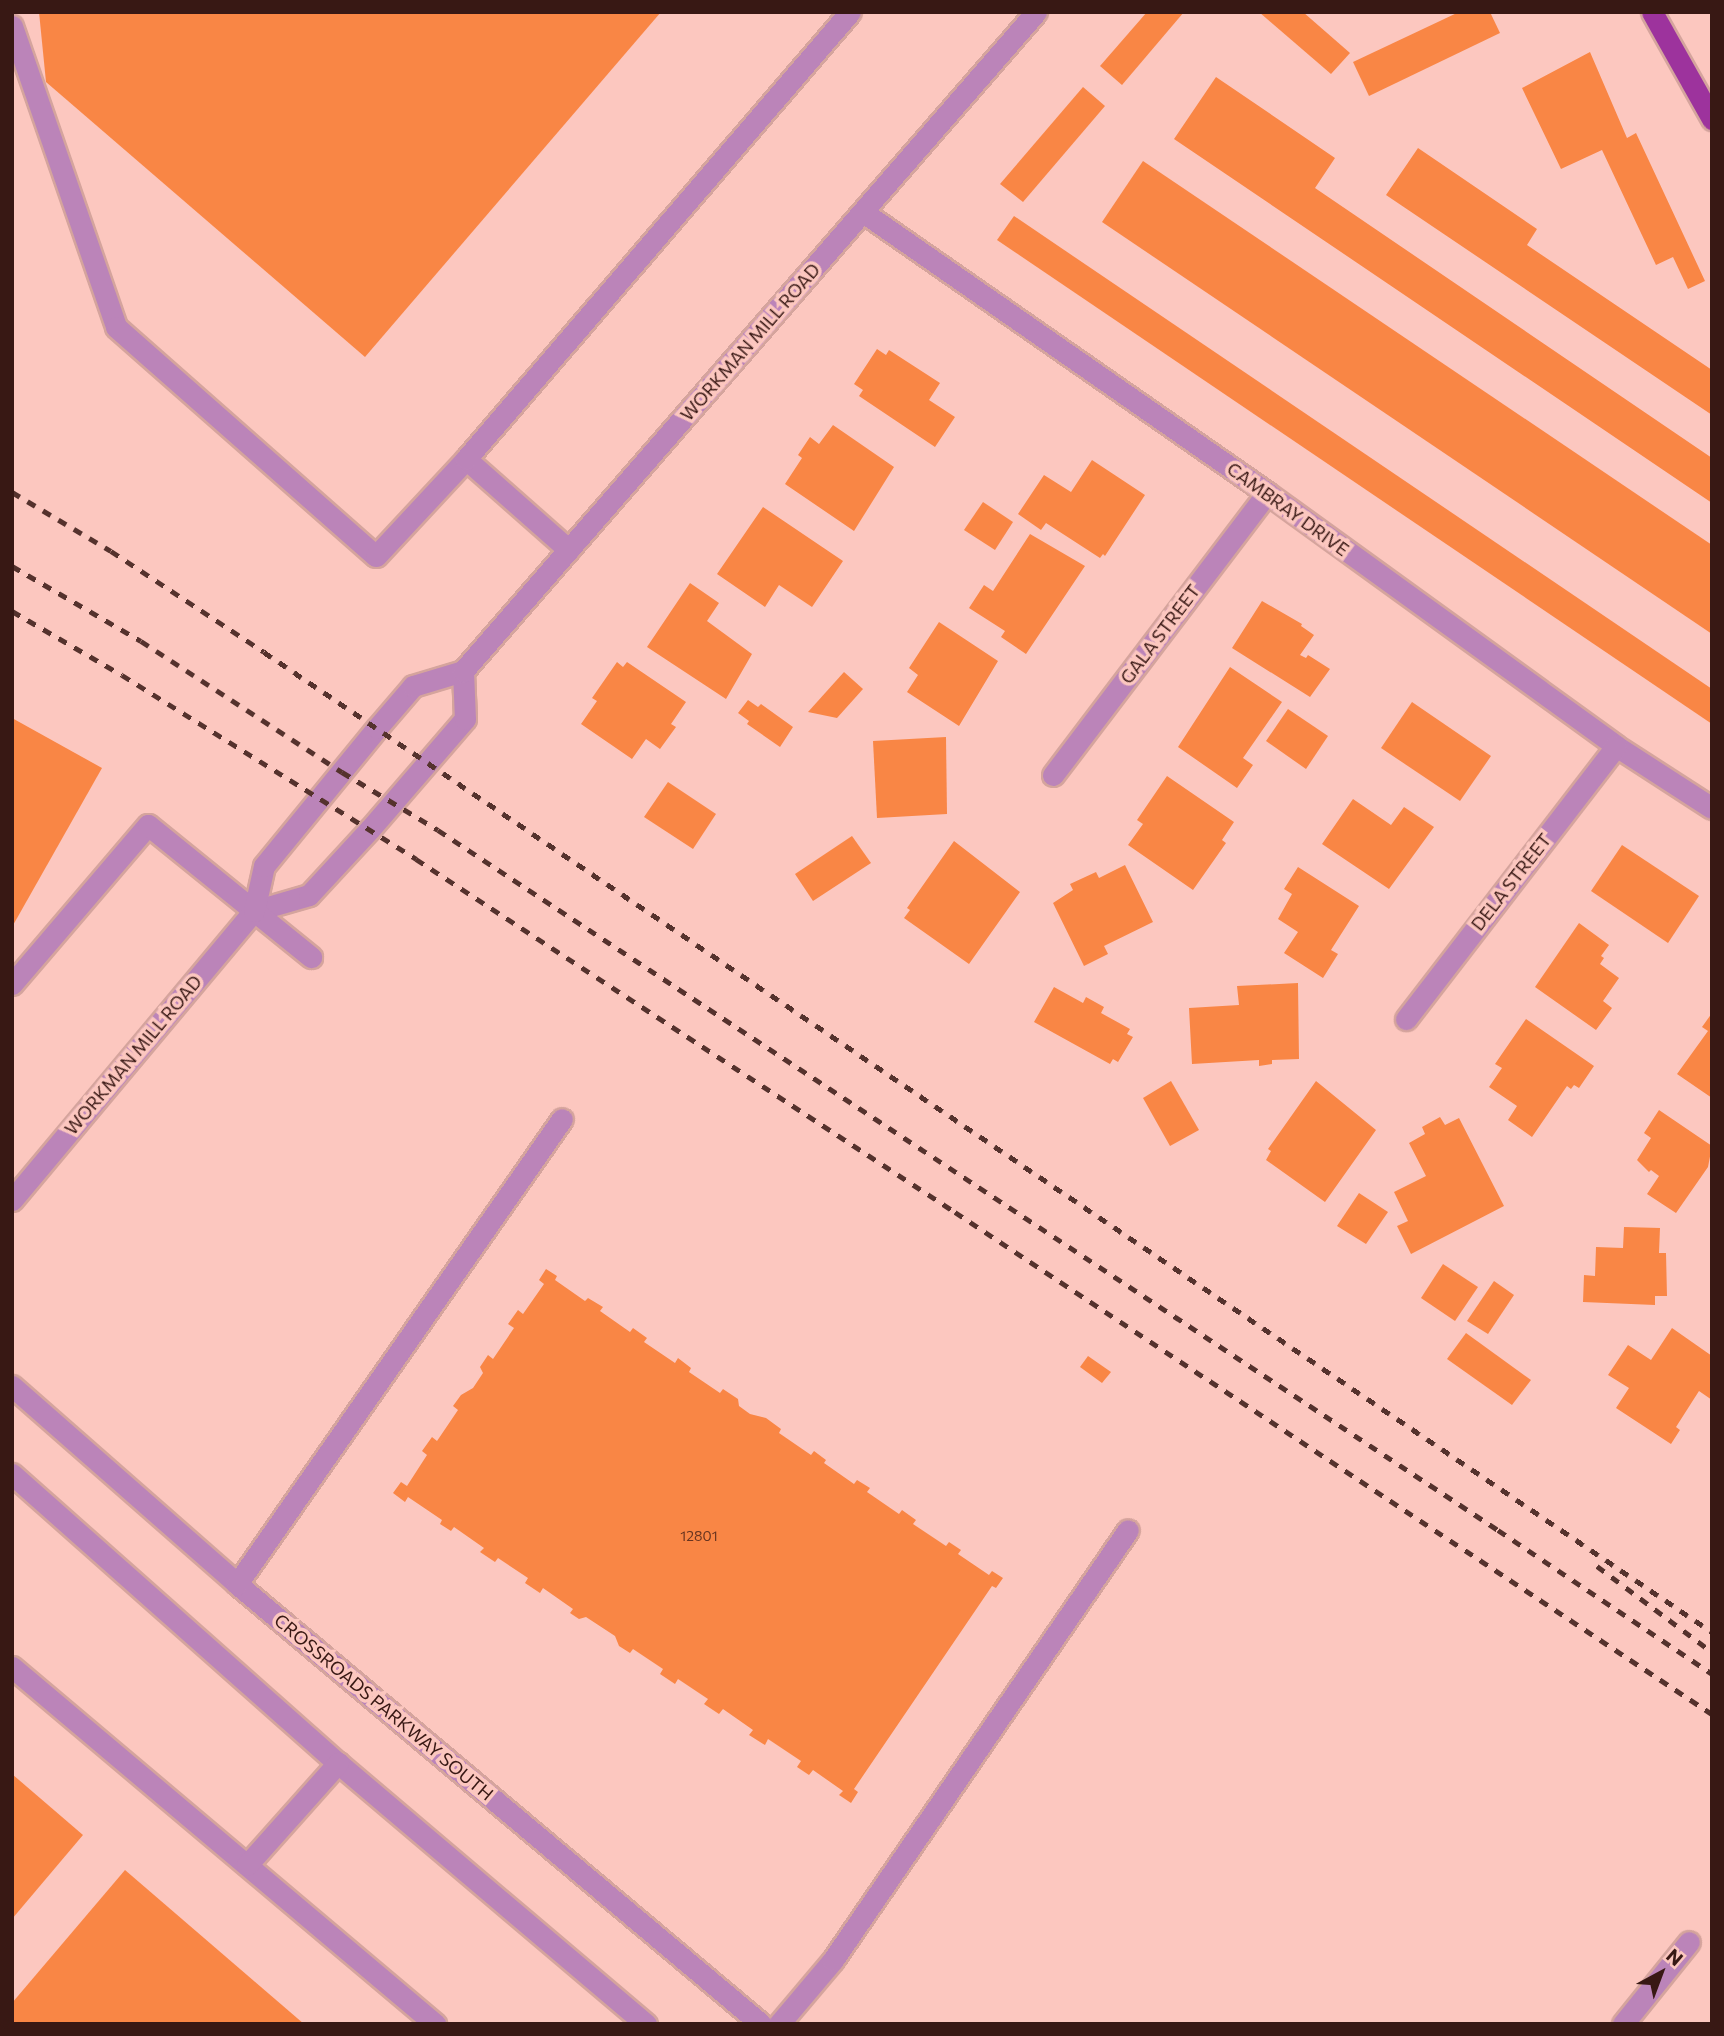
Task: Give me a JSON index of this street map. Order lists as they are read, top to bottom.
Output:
{
  "streets": {
    "street": [
      "WORKMAN MILL ROAD",
      "CAMBRAY DRIVE",
      "GALA STREET",
      "DELA STREET",
      "CROSSROADS PARKWAY SOUTH"
    ]
  },
  "crossings": [
    ["WORKMAN MILL ROAD", "CAMBRAY DRIVE"],
    ["CAMBRAY DRIVE", "GALA STREET"],
    ["CAMBRAY DRIVE", "DELA STREET"]
  ],
  "house_numbers": ["12801"],
  "north": "top right"
}
